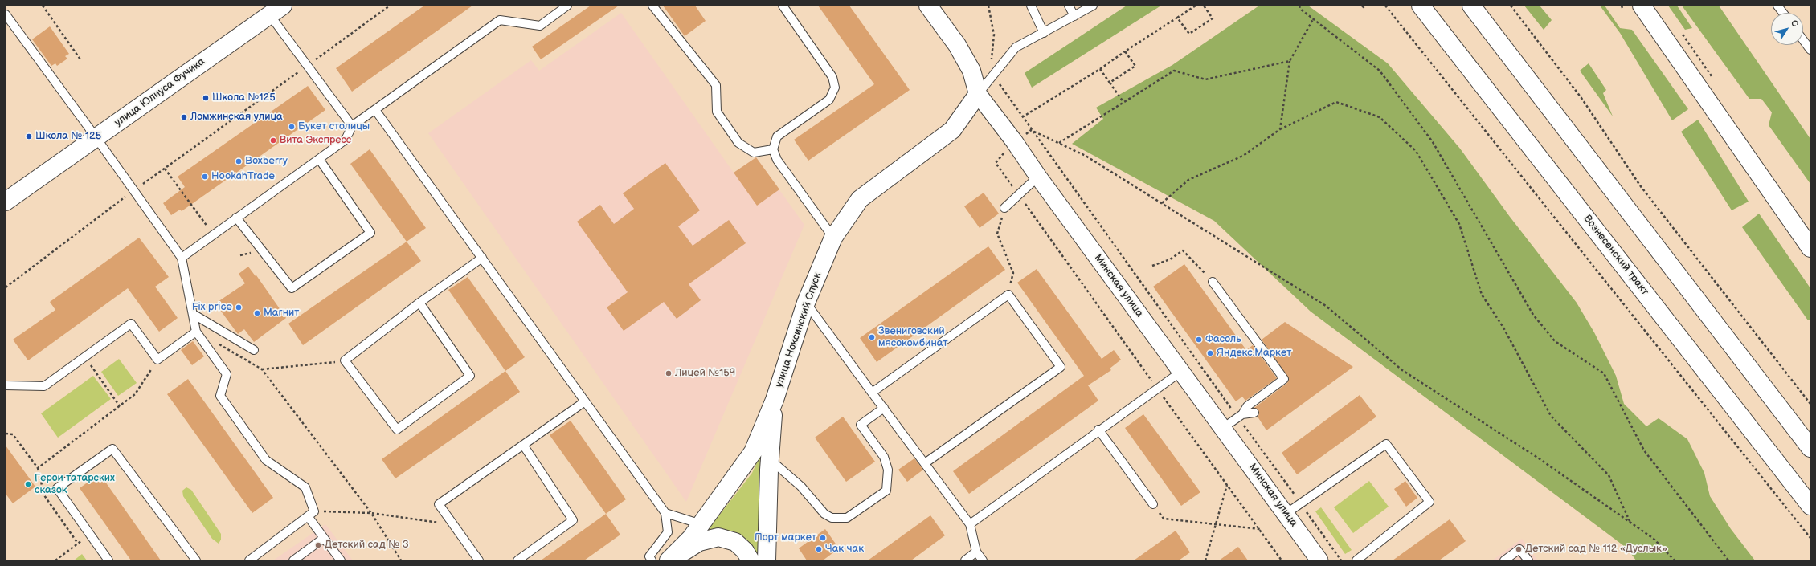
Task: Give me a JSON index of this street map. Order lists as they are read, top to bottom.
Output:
{
  "streets": {
    "main road": [
      "улица Юлиуса Фучика",
      "Вознесенский тракт",
      "Минская улица",
      "улица Ноксинский Спуск"
    ]
  },
  "crossings": [
    ["Минская улица", "улица Ноксинский Спуск"]
  ],
  "places": [
    "Школа №125",
    "Ломжинская улица",
    "Букет столицы",
    "Школа № 125",
    "Вита Экспресс",
    "Boxberry",
    "HookahTrade",
    "Fix price",
    "Магнит",
    "Звениговский мясокомбинат",
    "Фасоль",
    "Яндекс.Маркет",
    "Лицей №159",
    "Герои татарских сказок",
    "Порт маркет",
    "Детский сад № 3",
    "Чак чак",
    "Детский сад № 112 «Дуслык»"
  ],
  "north": "top right"
}
